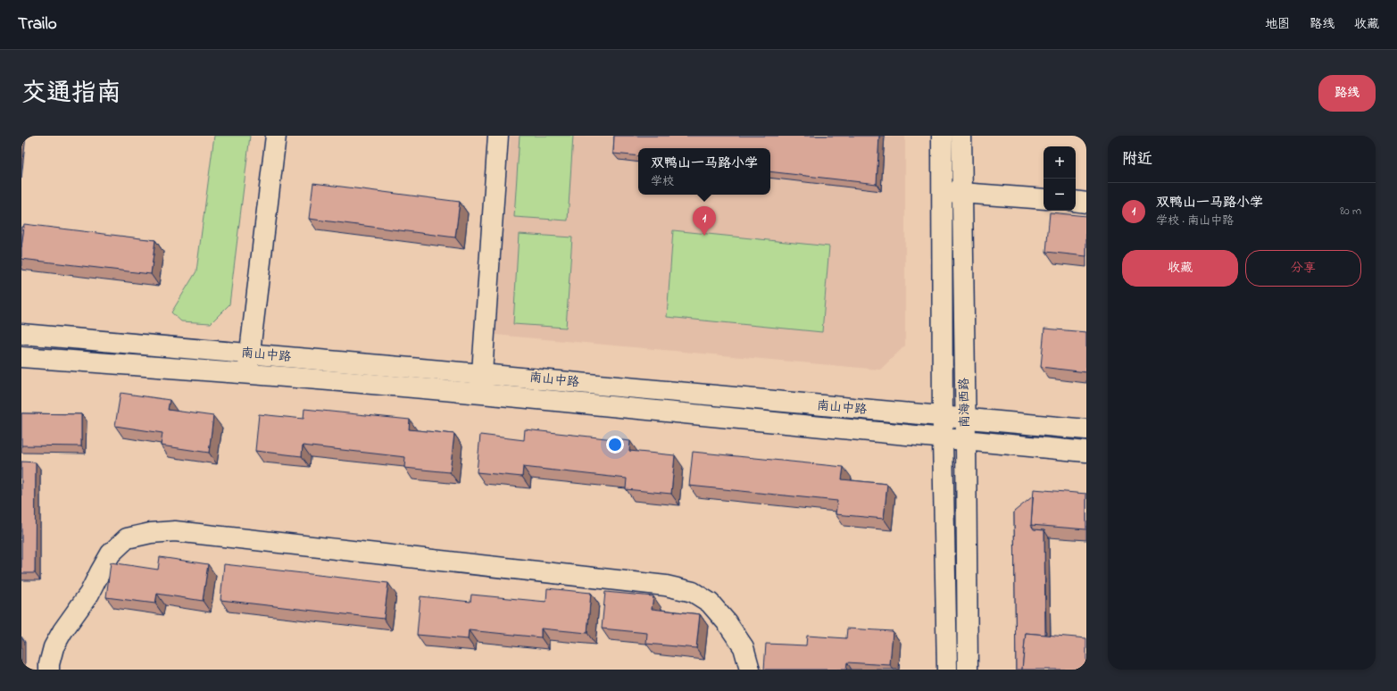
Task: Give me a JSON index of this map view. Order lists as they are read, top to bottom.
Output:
{
  "streets": {
    "street": ["南山中路", "南海西路"]
  },
  "crossings": [
    ["南山中路", "南海西路"]
  ],
  "page": {
    "header": "Trailo",
    "nav": ["地图", "路线", "收藏"],
    "title": "交通指南",
    "buttons": [
      "路线",
      ["收藏", "分享"]
    ],
    "heading": "附近",
    "map_buttons": ["+", "−"],
    "popup": ["双鸭山一马路小学", "学校"],
    "list": [
      {
        "mark": "1",
        "name": "双鸭山一马路小学",
        "note": "学校 · 南山中路",
        "value": "80 m"
      }
    ],
    "pins": "1"
  }
}
